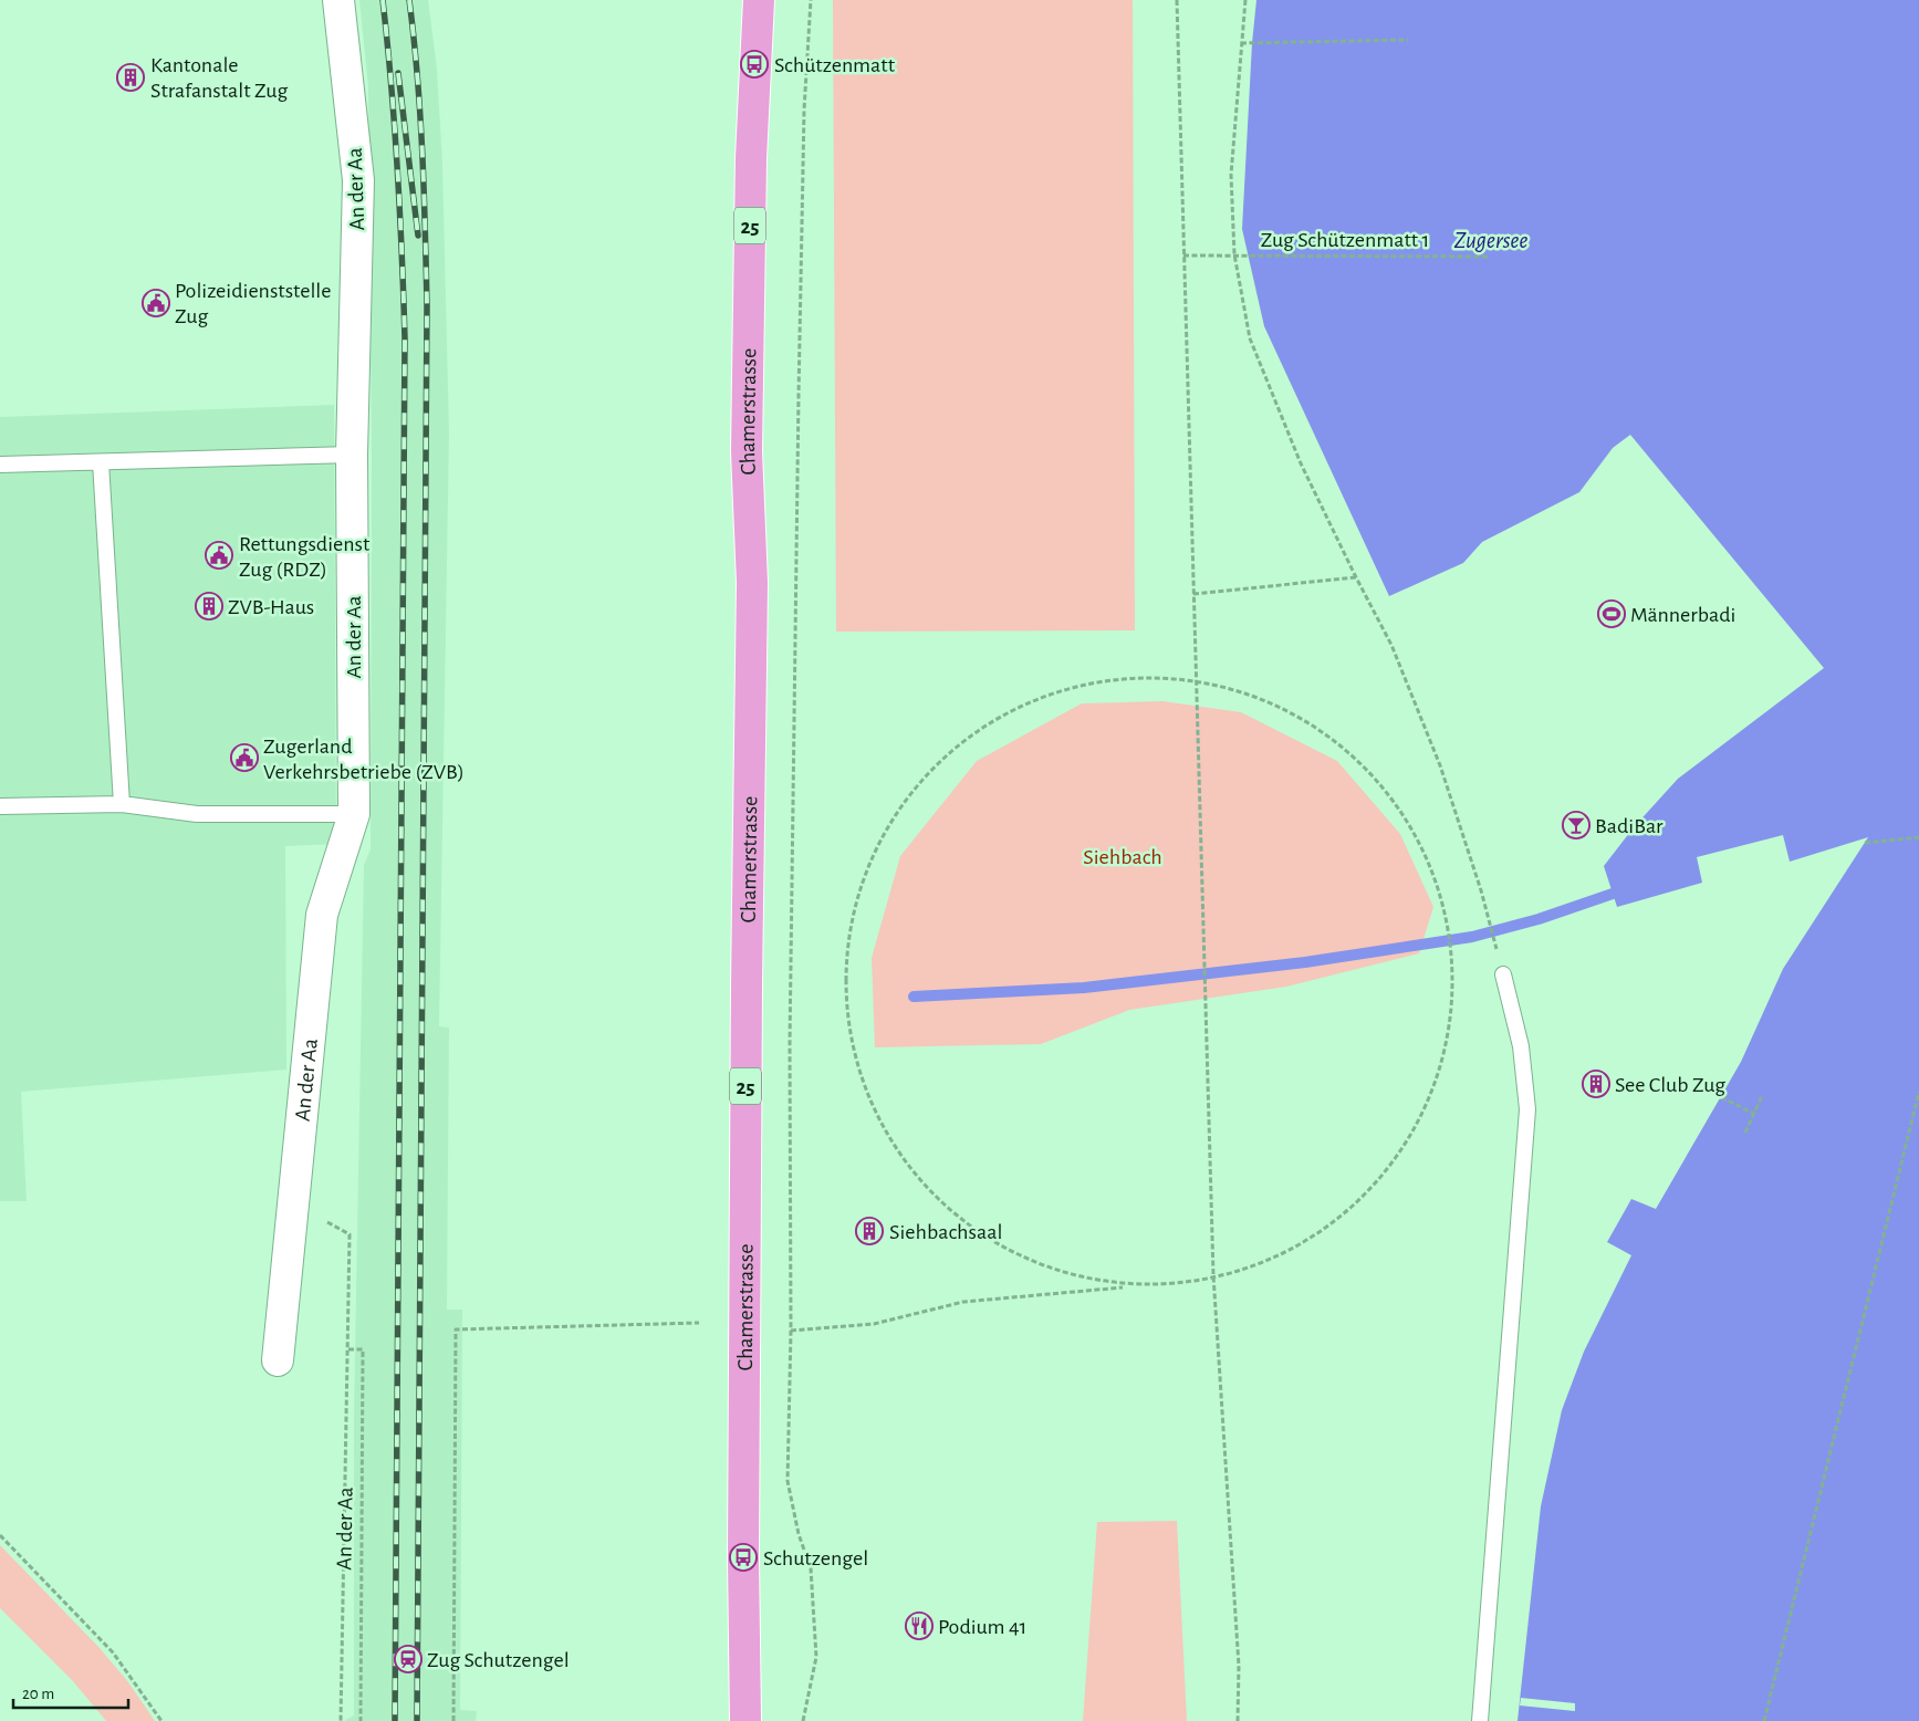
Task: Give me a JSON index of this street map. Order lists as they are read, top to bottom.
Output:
{
  "streets": {
    "main road": ["25", "Chamerstrasse"],
    "street": ["An der Aa"],
    "path": ["Zug Schützenmatt 1"]
  },
  "water": ["Zugersee"],
  "parks": ["Siehbach"],
  "places": {
    "bus stop": ["Schützenmatt", "Schutzengel"],
    "building": [
      "Kantonale Strafanstalt Zug",
      "ZVB-Haus",
      "See Club Zug",
      "Siehbachsaal"
    ],
    "public building": ["Polizeidienststelle Zug", "Rettungsdienst Zug (RDZ)", "Zugerland Verkehrsbetriebe (ZVB)"],
    "sports": ["Männerbadi"],
    "bar": ["BadiBar"],
    "restaurant": ["Podium 41"],
    "station": ["Zug Schutzengel"]
  },
  "scale_bar": "20 m"
}
